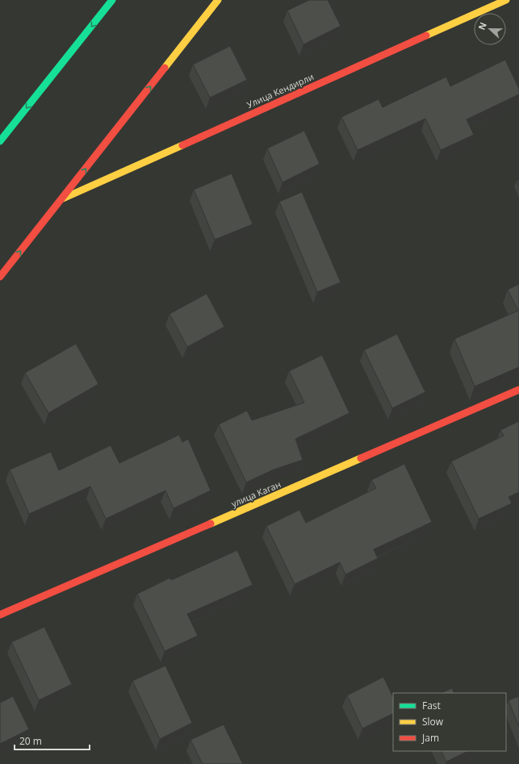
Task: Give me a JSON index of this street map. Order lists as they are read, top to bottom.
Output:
{
  "streets": {
    "street": ["Улица Кендирли", "улица Каган"]
  },
  "legend": ["Fast", "Slow", "Jam"],
  "scale_bar": "20 m",
  "north": "left"
}
